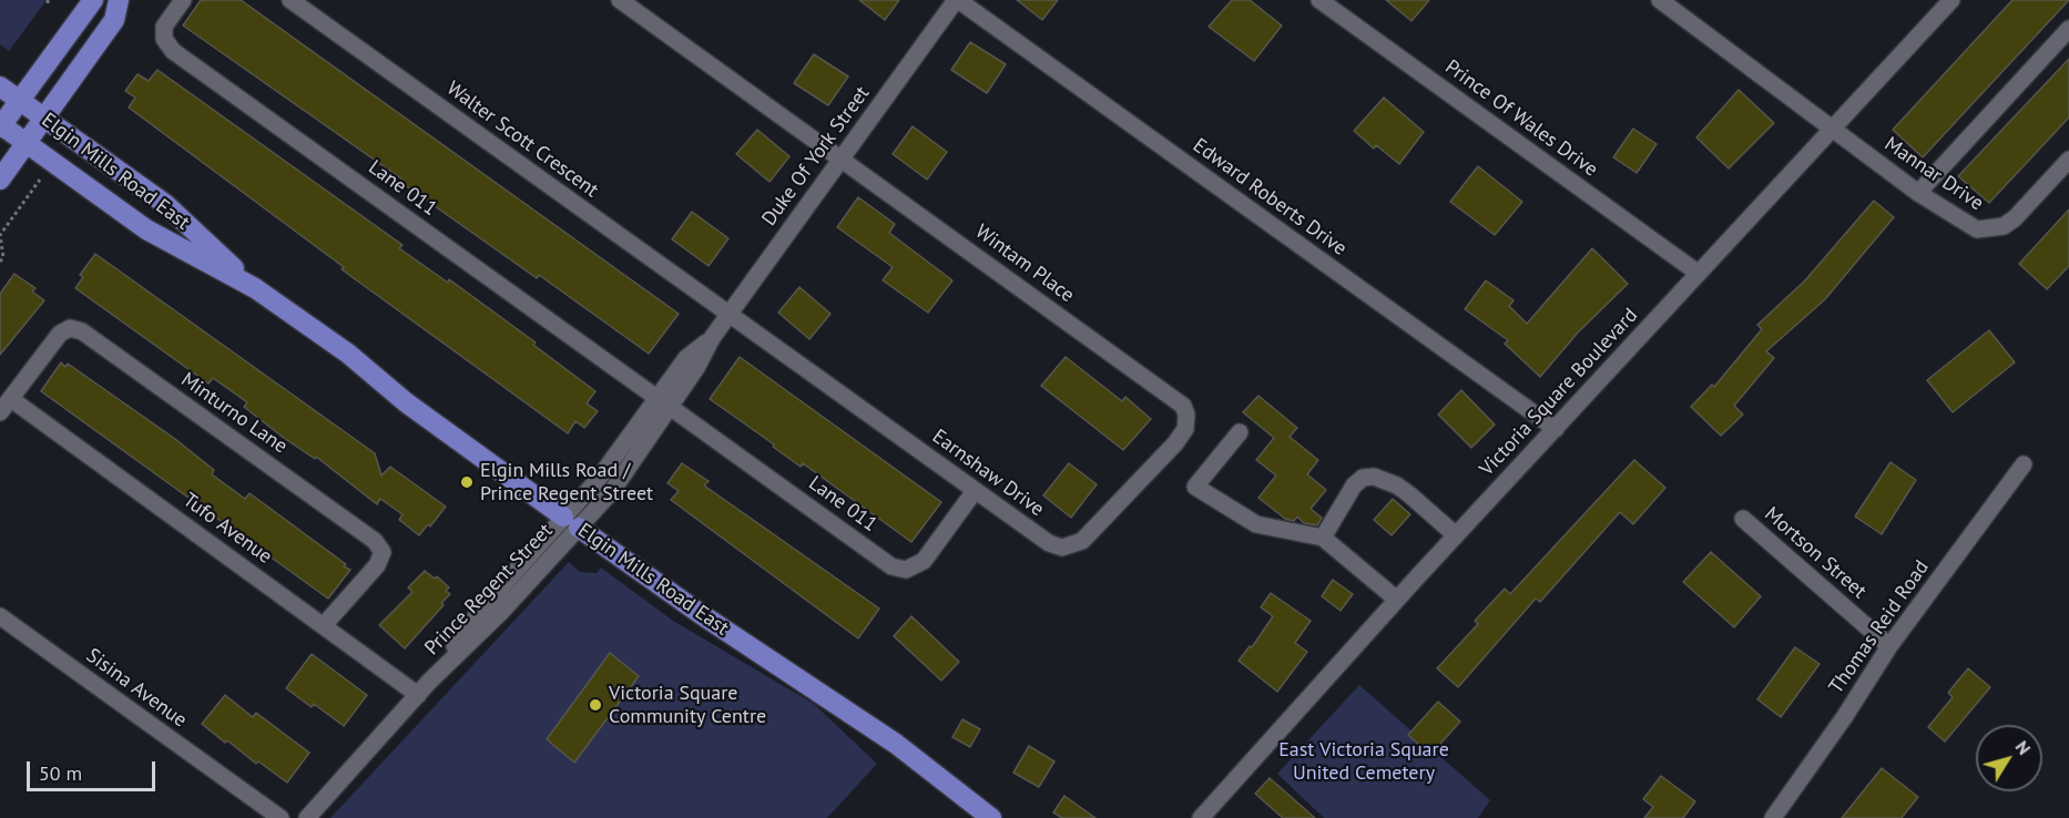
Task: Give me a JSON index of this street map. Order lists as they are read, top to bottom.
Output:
{
  "streets": {
    "main road": ["Elgin Mills Road East"],
    "street": [
      "Prince Of Wales Drive",
      "Walter Scott Crescent",
      "Duke Of York Street",
      "Mannar Drive",
      "Lane 011",
      "Edward Roberts Drive",
      "Wintam Place",
      "Victoria Square Boulevard",
      "Minturno Lane",
      "Earnshaw Drive",
      "Tufo Avenue",
      "Mortson Street",
      "Prince Regent Street",
      "Thomas Reid Road",
      "Sisina Avenue"
    ]
  },
  "crossings": [
    ["Prince Of Wales Drive", "Victoria Square Boulevard"],
    ["Walter Scott Crescent", "Duke Of York Street"],
    ["Walter Scott Crescent", "Earnshaw Drive"],
    ["Duke Of York Street", "Elgin Mills Road East"],
    ["Duke Of York Street", "Lane 011"],
    ["Duke Of York Street", "Edward Roberts Drive"],
    ["Duke Of York Street", "Wintam Place"],
    ["Duke Of York Street", "Earnshaw Drive"],
    ["Duke Of York Street", "Prince Regent Street"],
    ["Elgin Mills Road East", "Prince Regent Street"],
    ["Mannar Drive", "Victoria Square Boulevard"],
    ["Lane 011", "Earnshaw Drive"],
    ["Edward Roberts Drive", "Victoria Square Boulevard"],
    ["Wintam Place", "Earnshaw Drive"],
    ["Minturno Lane", "Tufo Avenue"],
    ["Tufo Avenue", "Prince Regent Street"],
    ["Mortson Street", "Thomas Reid Road"]
  ],
  "parks": ["East Victoria Square United Cemetery"],
  "places": ["Elgin Mills Road / Prince Regent Street", "Victoria Square Community Centre"],
  "scale_bar": "50 m",
  "north": "top right"
}
